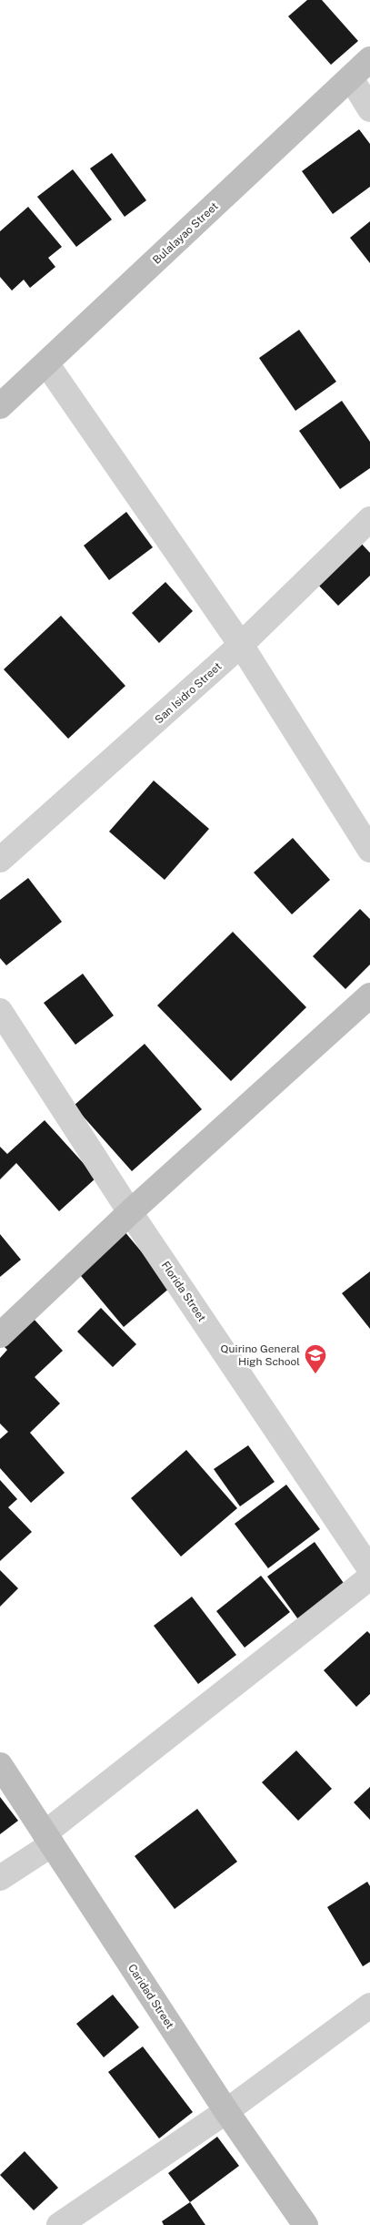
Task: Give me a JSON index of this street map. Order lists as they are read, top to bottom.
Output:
{
  "streets": {
    "street": [
      "Bulalayao Street",
      "San Isidro Street",
      "Florida Street",
      "Caridad Street"
    ]
  },
  "places": {
    "school or university": ["Quirino General High School"]
  }
}
